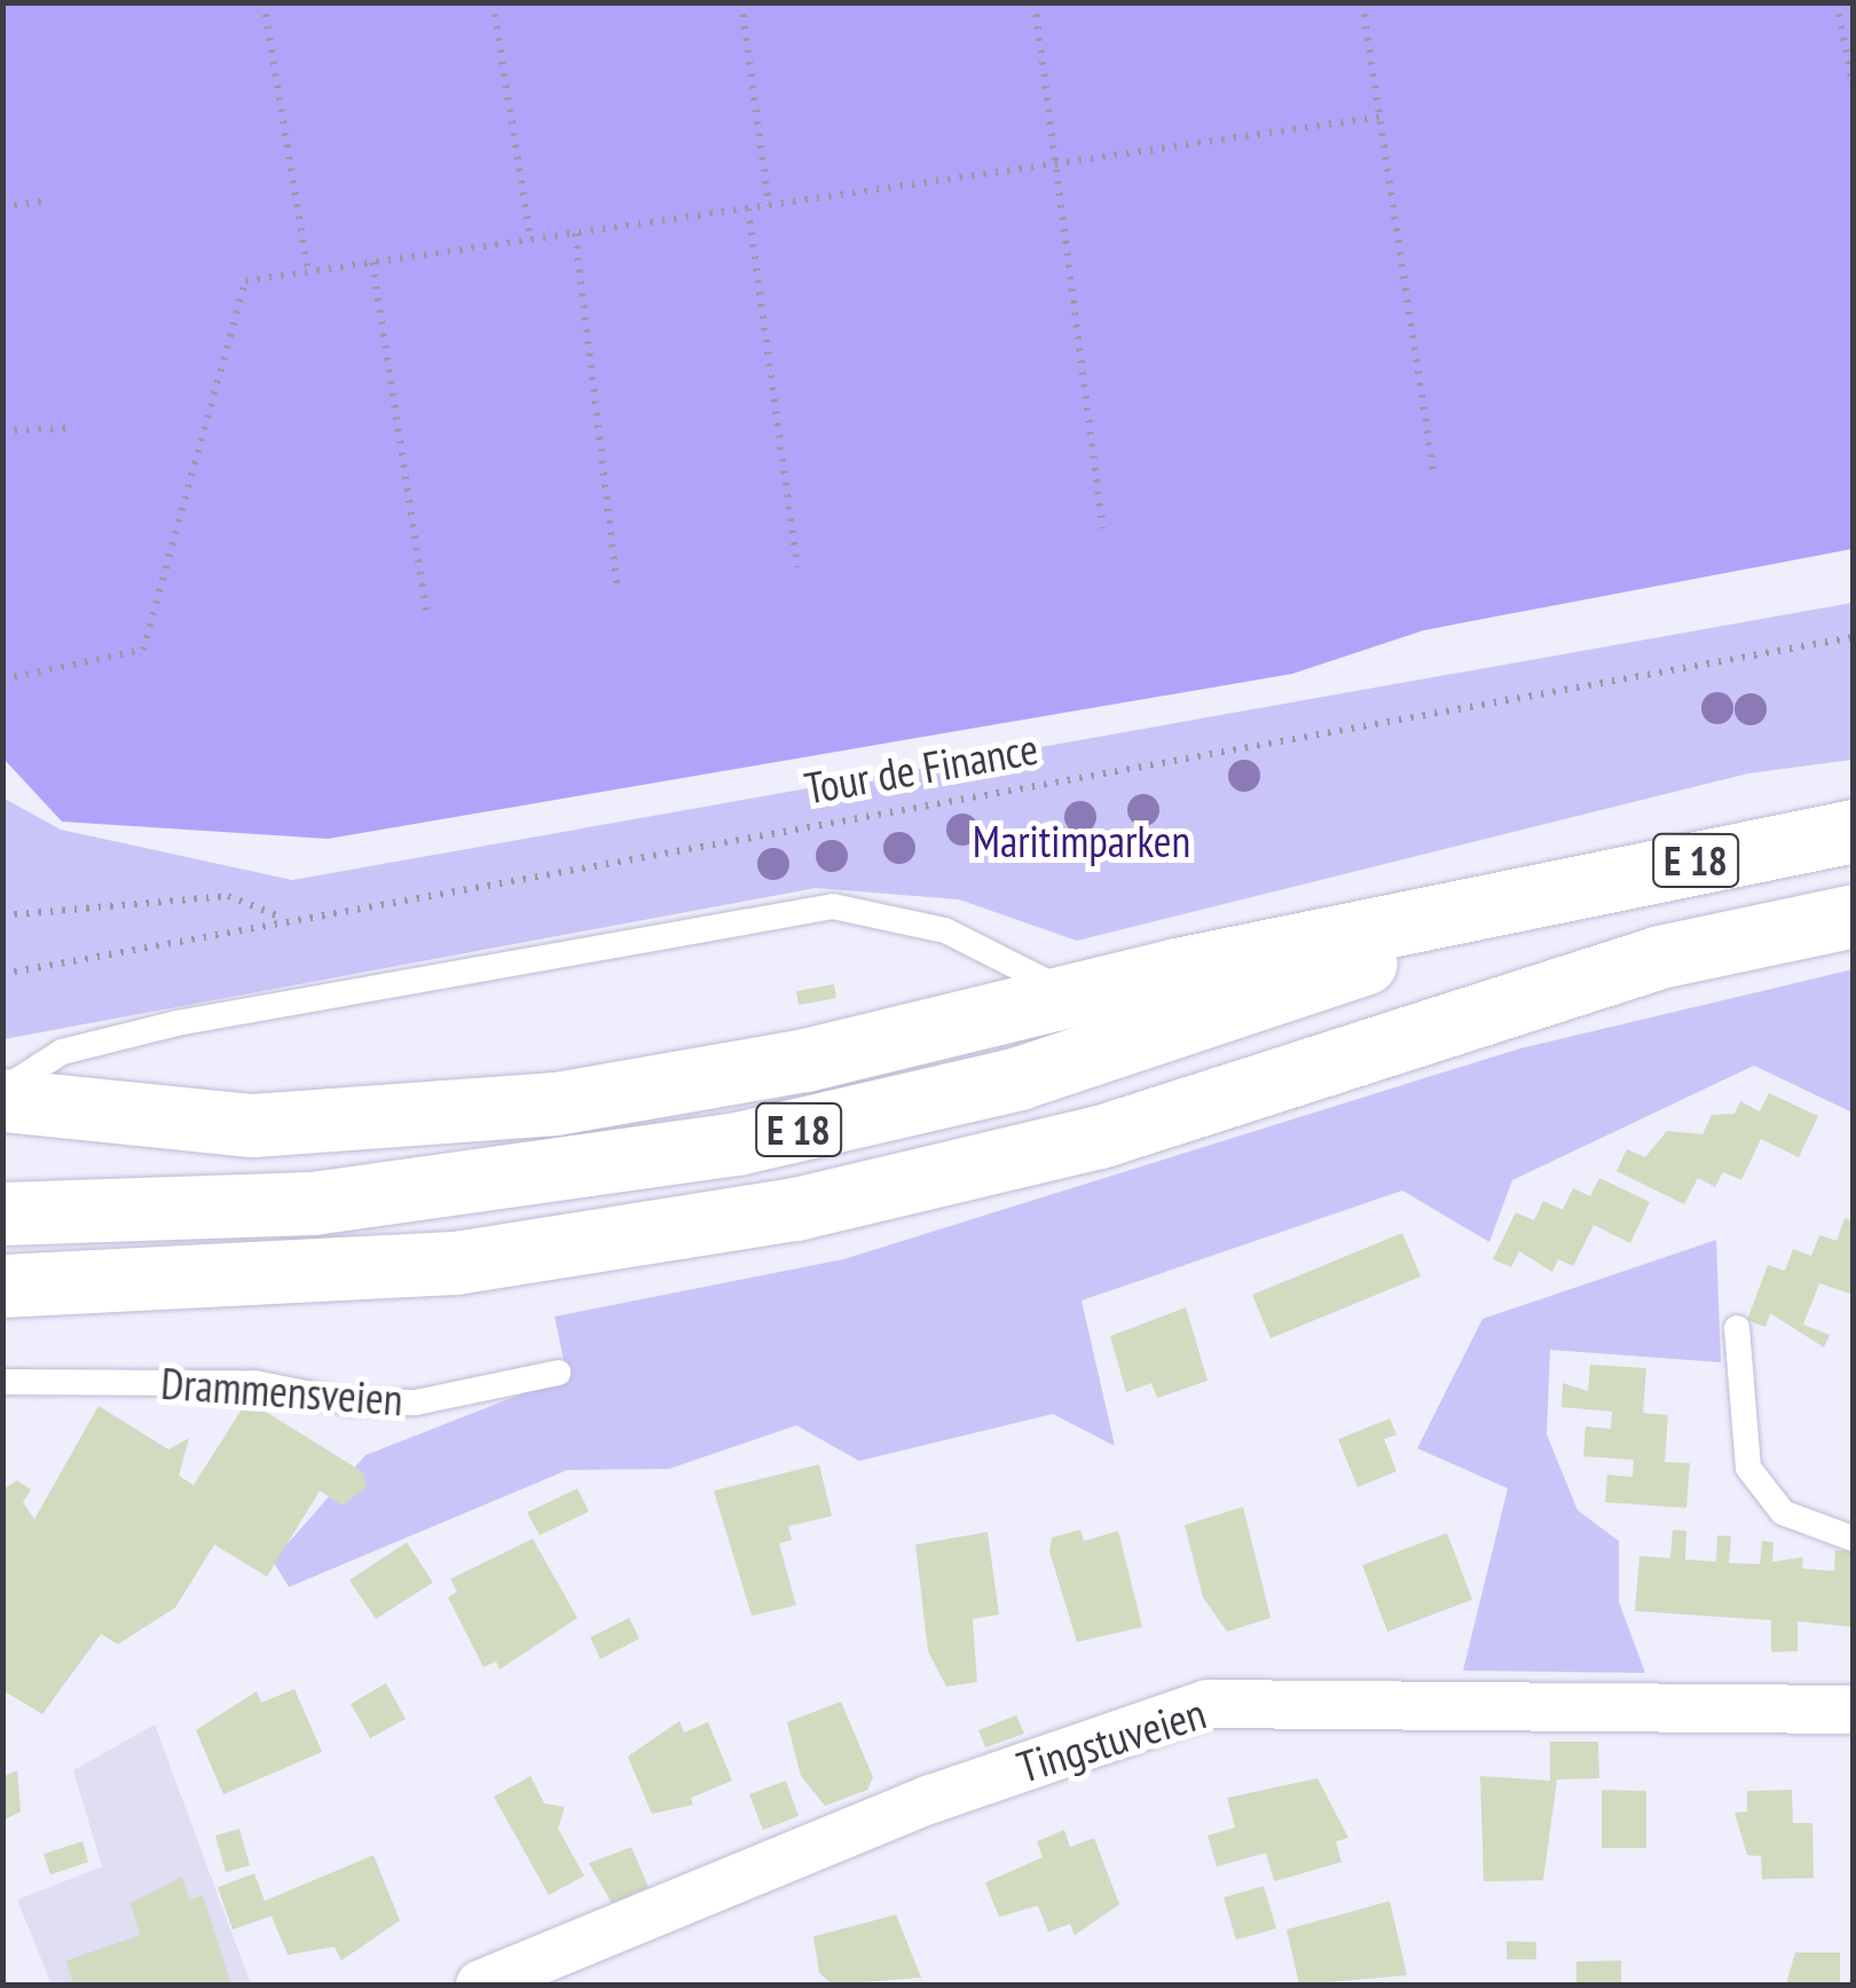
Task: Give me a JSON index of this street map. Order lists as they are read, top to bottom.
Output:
{
  "streets": {
    "highway": ["E 18"],
    "street": ["Tingstuveien"],
    "lane": ["Drammensveien"],
    "path": ["Tour de Finance"]
  },
  "parks": ["Maritimparken"]
}
